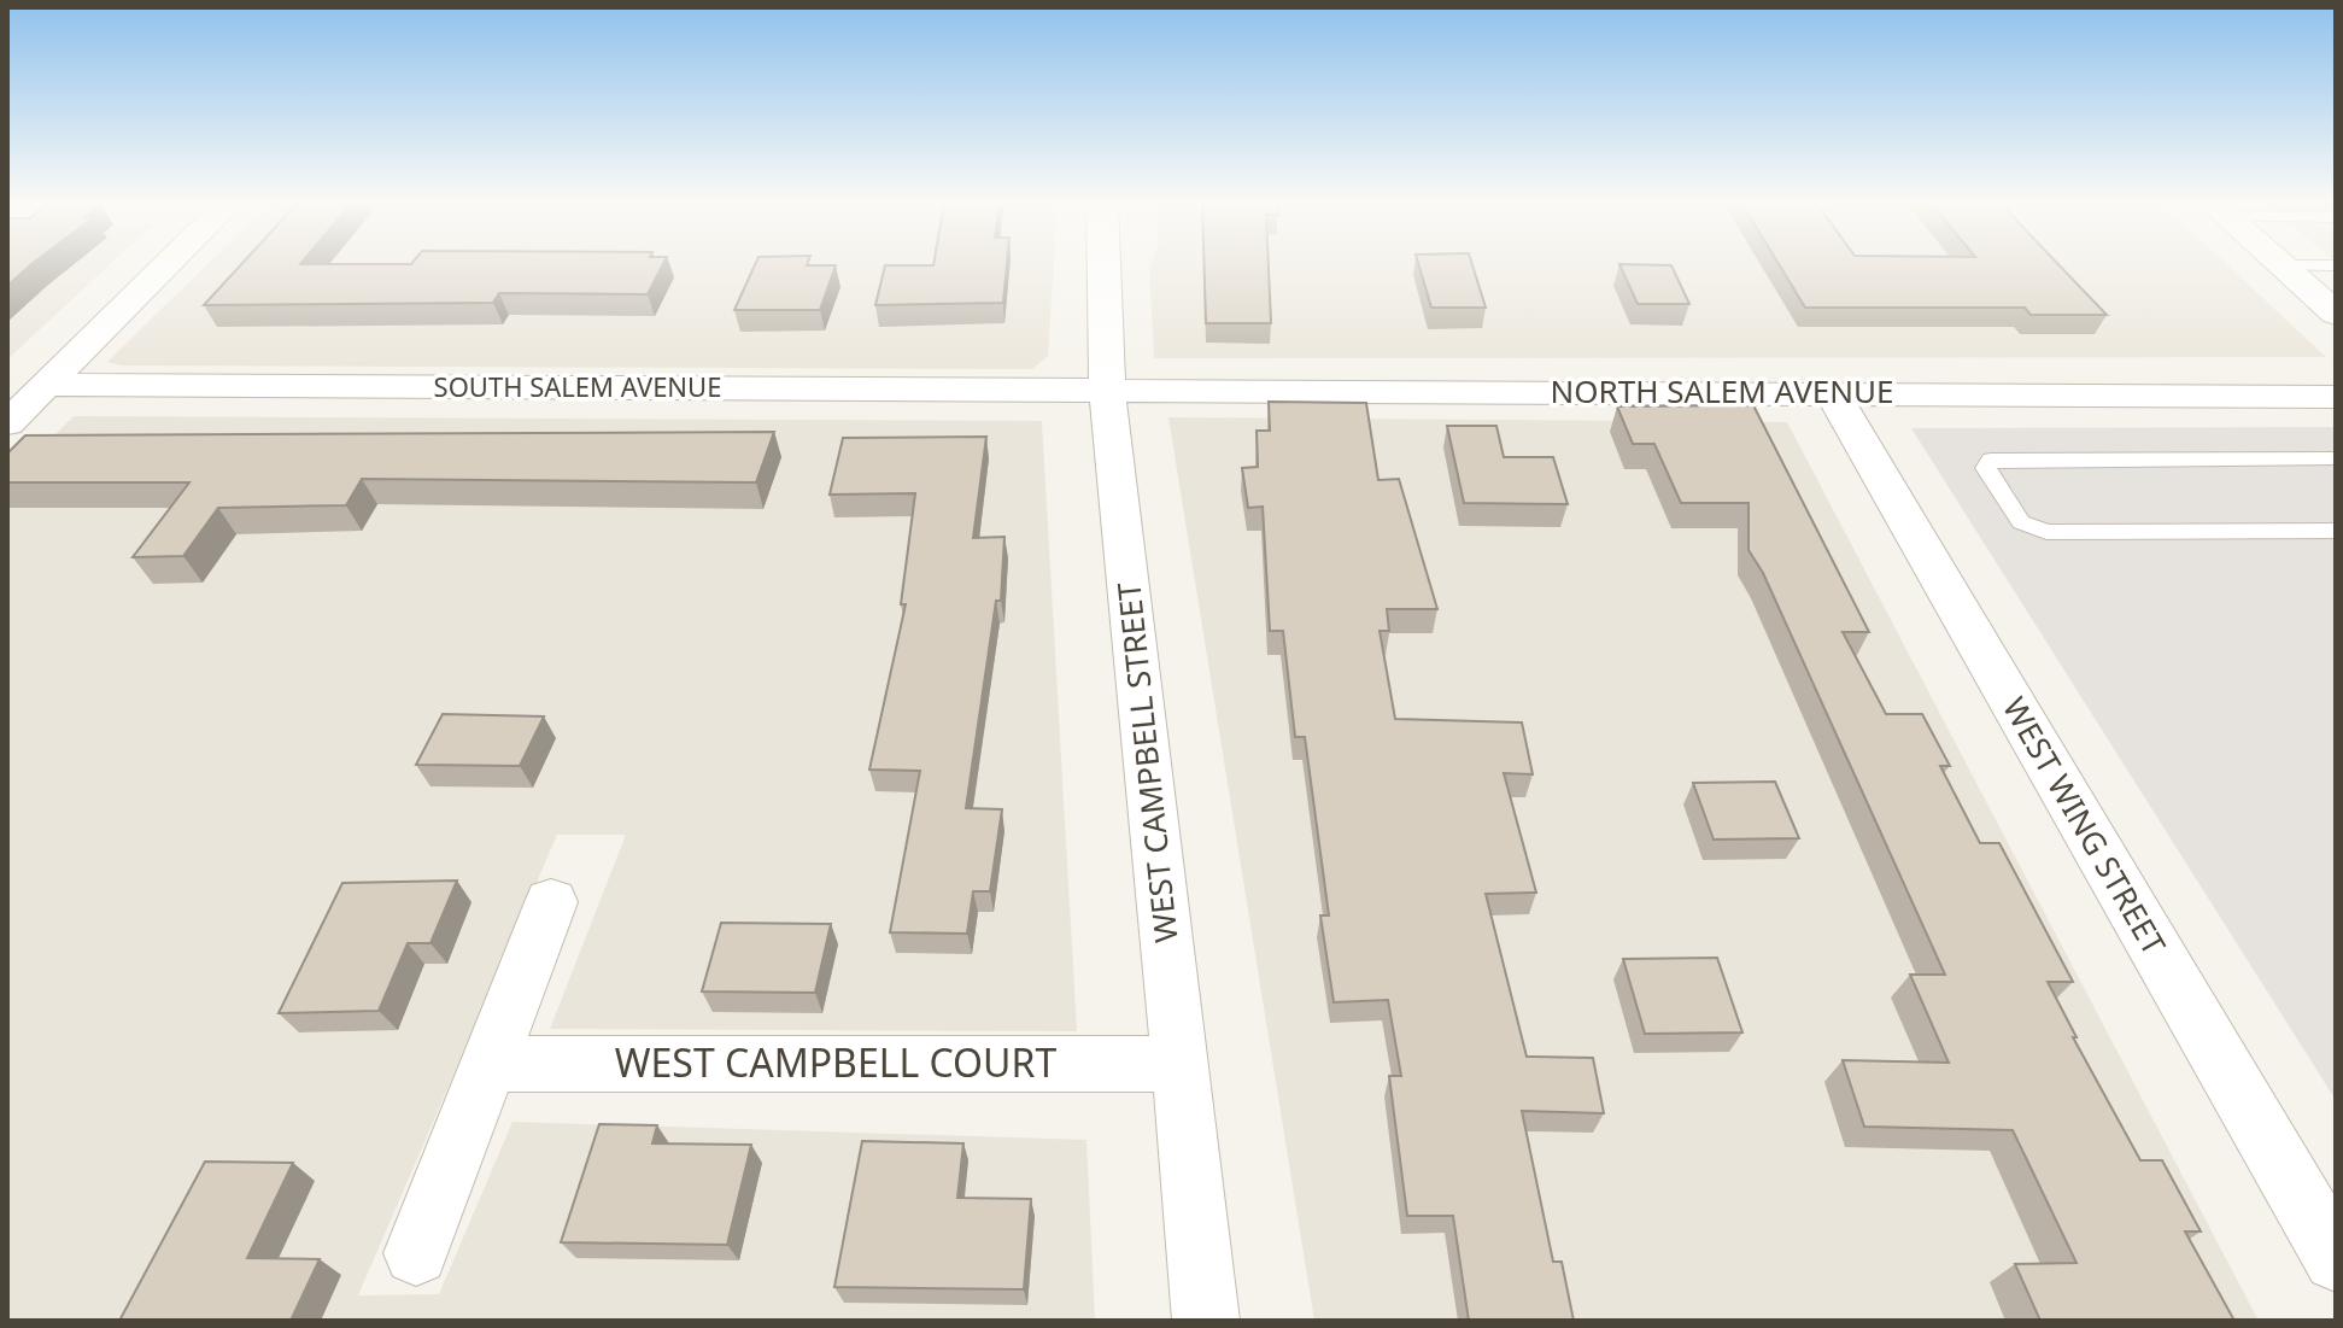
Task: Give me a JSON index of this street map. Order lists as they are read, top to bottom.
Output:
{
  "streets": {
    "street": [
      "SOUTH SALEM AVENUE",
      "NORTH SALEM AVENUE",
      "WEST CAMPBELL STREET",
      "WEST WING STREET",
      "WEST CAMPBELL COURT"
    ]
  },
  "crossings": [
    ["SOUTH SALEM AVENUE", "NORTH SALEM AVENUE"],
    ["SOUTH SALEM AVENUE", "WEST CAMPBELL STREET"],
    ["NORTH SALEM AVENUE", "WEST CAMPBELL STREET"],
    ["NORTH SALEM AVENUE", "WEST WING STREET"],
    ["WEST CAMPBELL STREET", "WEST CAMPBELL COURT"]
  ]
}
